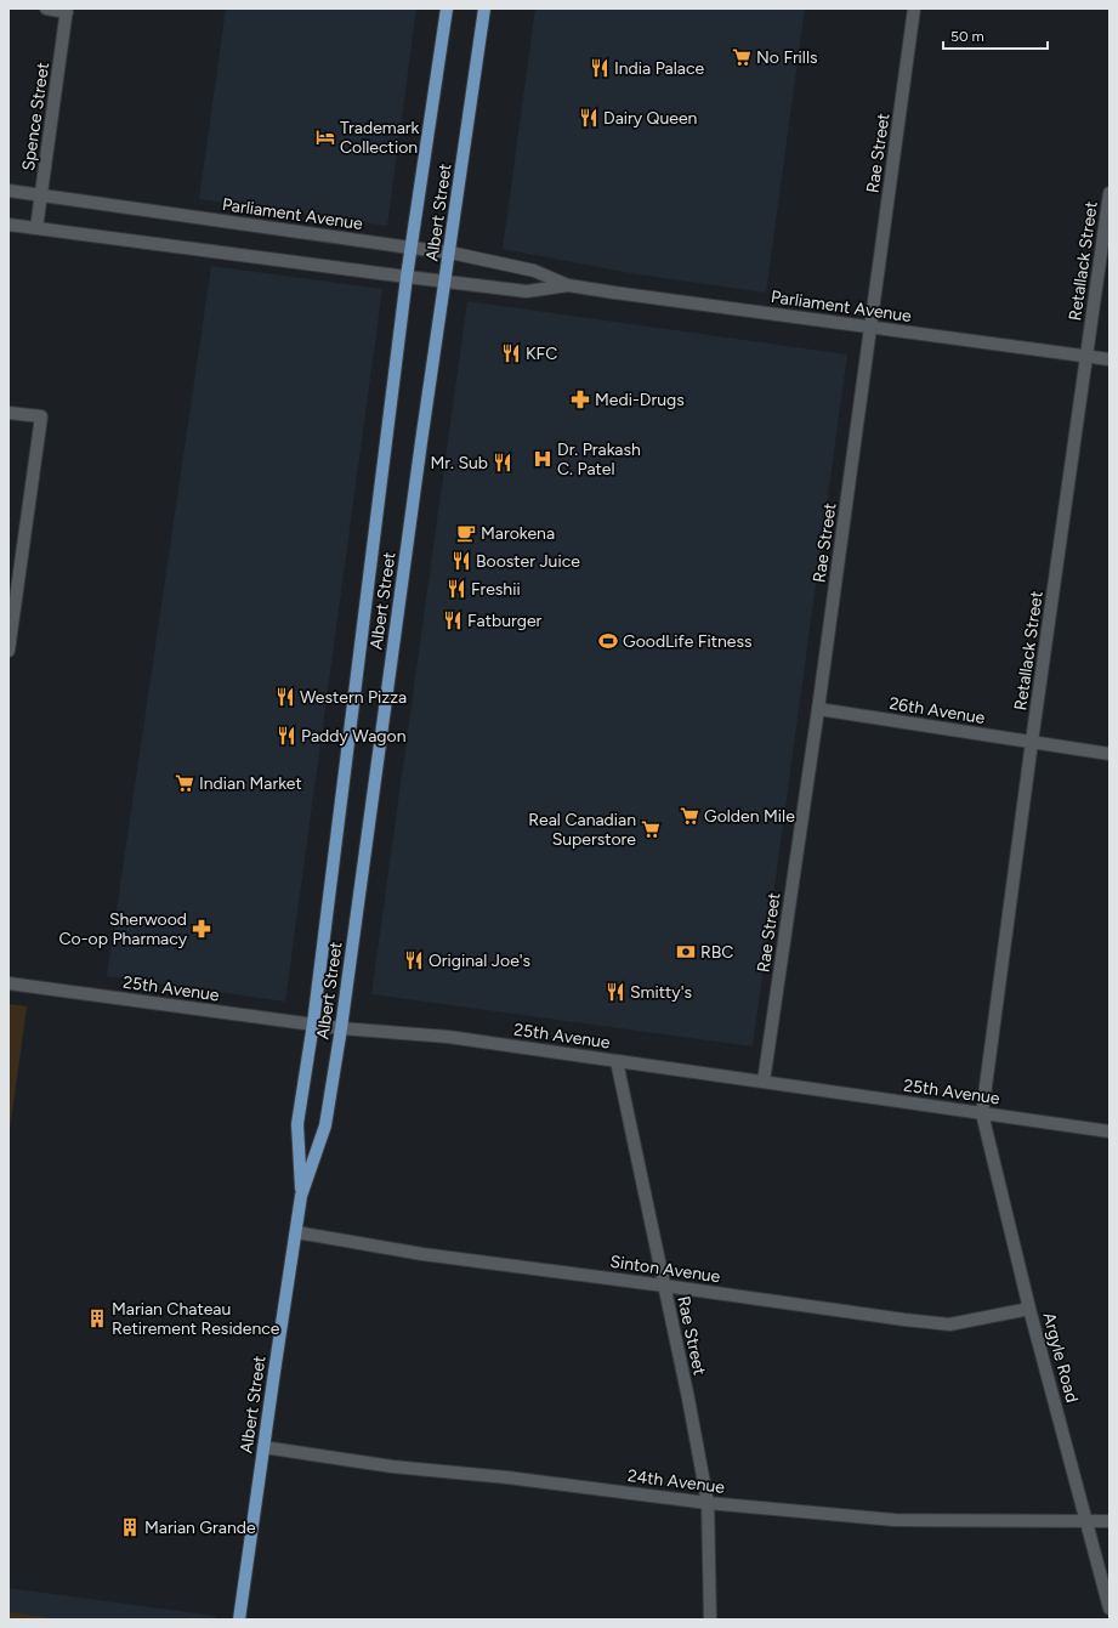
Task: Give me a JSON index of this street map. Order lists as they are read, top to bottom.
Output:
{
  "streets": {
    "main road": ["Albert Street"],
    "street": [
      "Spence Street",
      "Rae Street",
      "Parliament Avenue",
      "Retallack Street",
      "26th Avenue",
      "25th Avenue",
      "Sinton Avenue",
      "Argyle Road",
      "24th Avenue"
    ]
  },
  "crossings": [
    ["Spence Street", "Parliament Avenue"],
    ["Rae Street", "Parliament Avenue"],
    ["Rae Street", "26th Avenue"],
    ["Rae Street", "25th Avenue"],
    ["Rae Street", "Sinton Avenue"],
    ["Rae Street", "24th Avenue"],
    ["Albert Street", "Parliament Avenue"],
    ["Albert Street", "25th Avenue"],
    ["Albert Street", "Sinton Avenue"],
    ["Albert Street", "24th Avenue"],
    ["Parliament Avenue", "Retallack Street"],
    ["Retallack Street", "26th Avenue"],
    ["Retallack Street", "25th Avenue"],
    ["Retallack Street", "Argyle Road"],
    ["25th Avenue", "Argyle Road"],
    ["Sinton Avenue", "Argyle Road"],
    ["Argyle Road", "24th Avenue"]
  ],
  "places": {
    "supermarket": [
      "No Frills",
      "Indian Market",
      "Golden Mile",
      "Real Canadian Superstore"
    ],
    "restaurant": [
      "India Palace",
      "Dairy Queen",
      "KFC",
      "Mr. Sub",
      "Booster Juice",
      "Freshii",
      "Fatburger",
      "Western Pizza",
      "Paddy Wagon",
      "Original Joe's",
      "Smitty's"
    ],
    "hotel": ["Trademark Collection"],
    "pharmacy": ["Medi-Drugs", "Sherwood Co-op Pharmacy"],
    "hospital": ["Dr. Prakash C. Patel"],
    "cafe": ["Marokena"],
    "sports": ["GoodLife Fitness"],
    "bank": ["RBC"],
    "building": ["Marian Chateau Retirement Residence", "Marian Grande"]
  },
  "scale_bar": "50 m"
}
